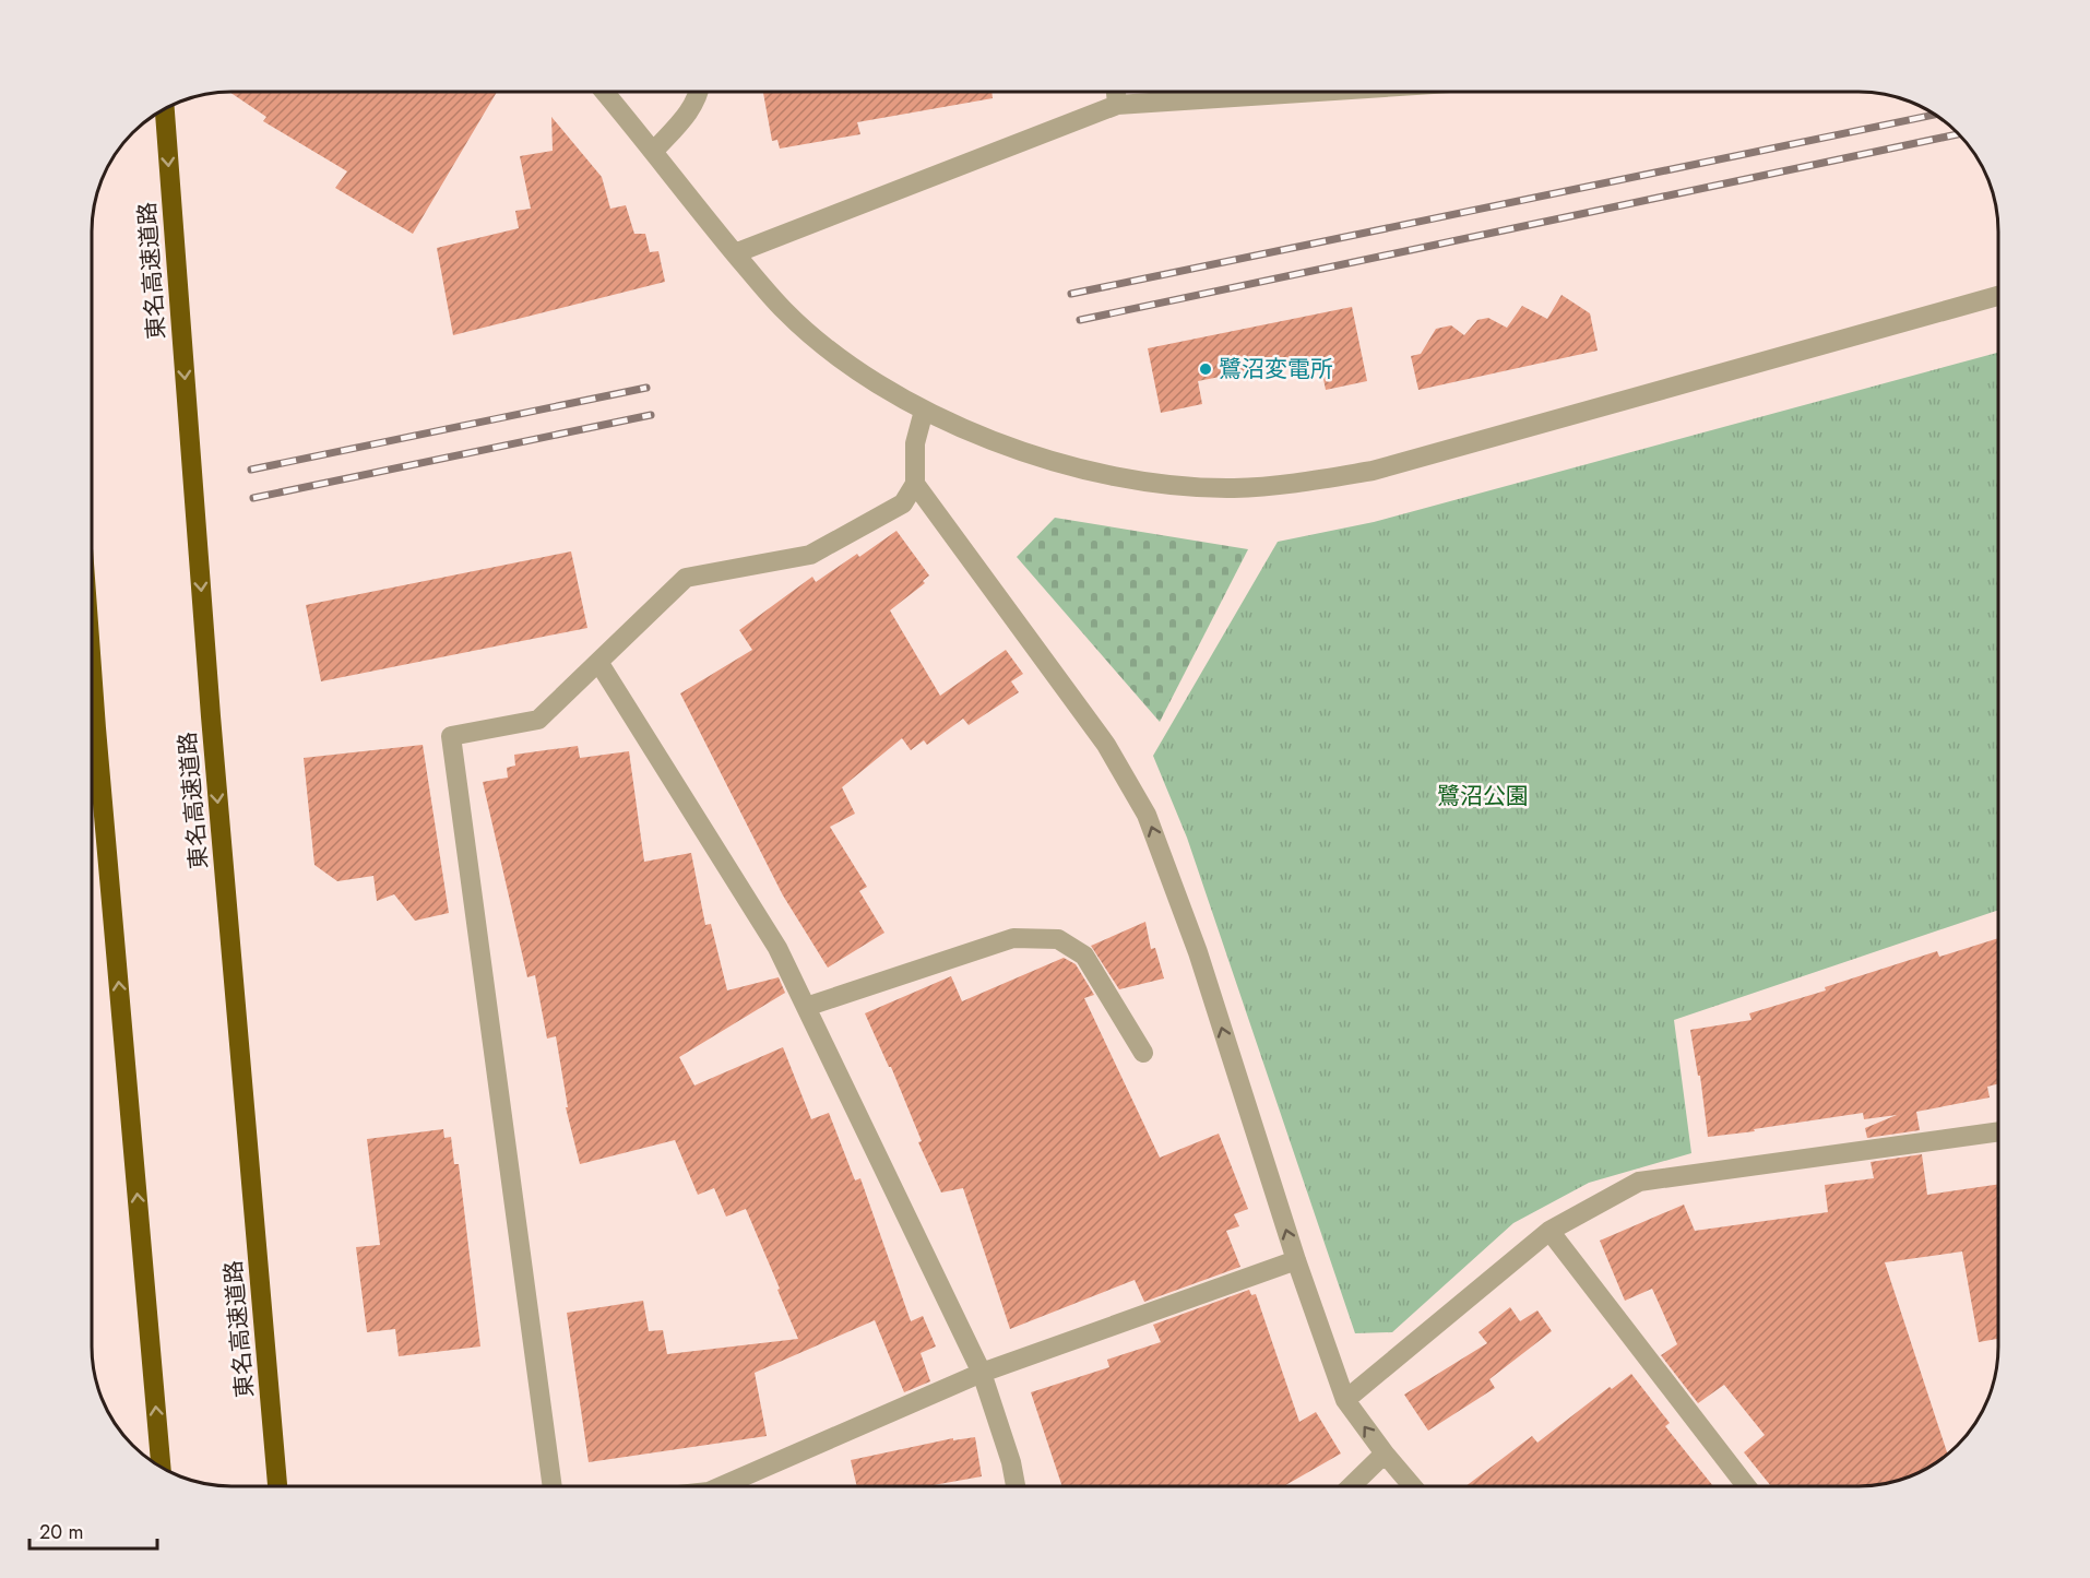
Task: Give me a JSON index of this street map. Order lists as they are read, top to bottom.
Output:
{
  "streets": {
    "highway": ["東名高速道路"]
  },
  "parks": ["鷺沼公園"],
  "places": ["鷺沼変電所"],
  "scale_bar": "20 m"
}
